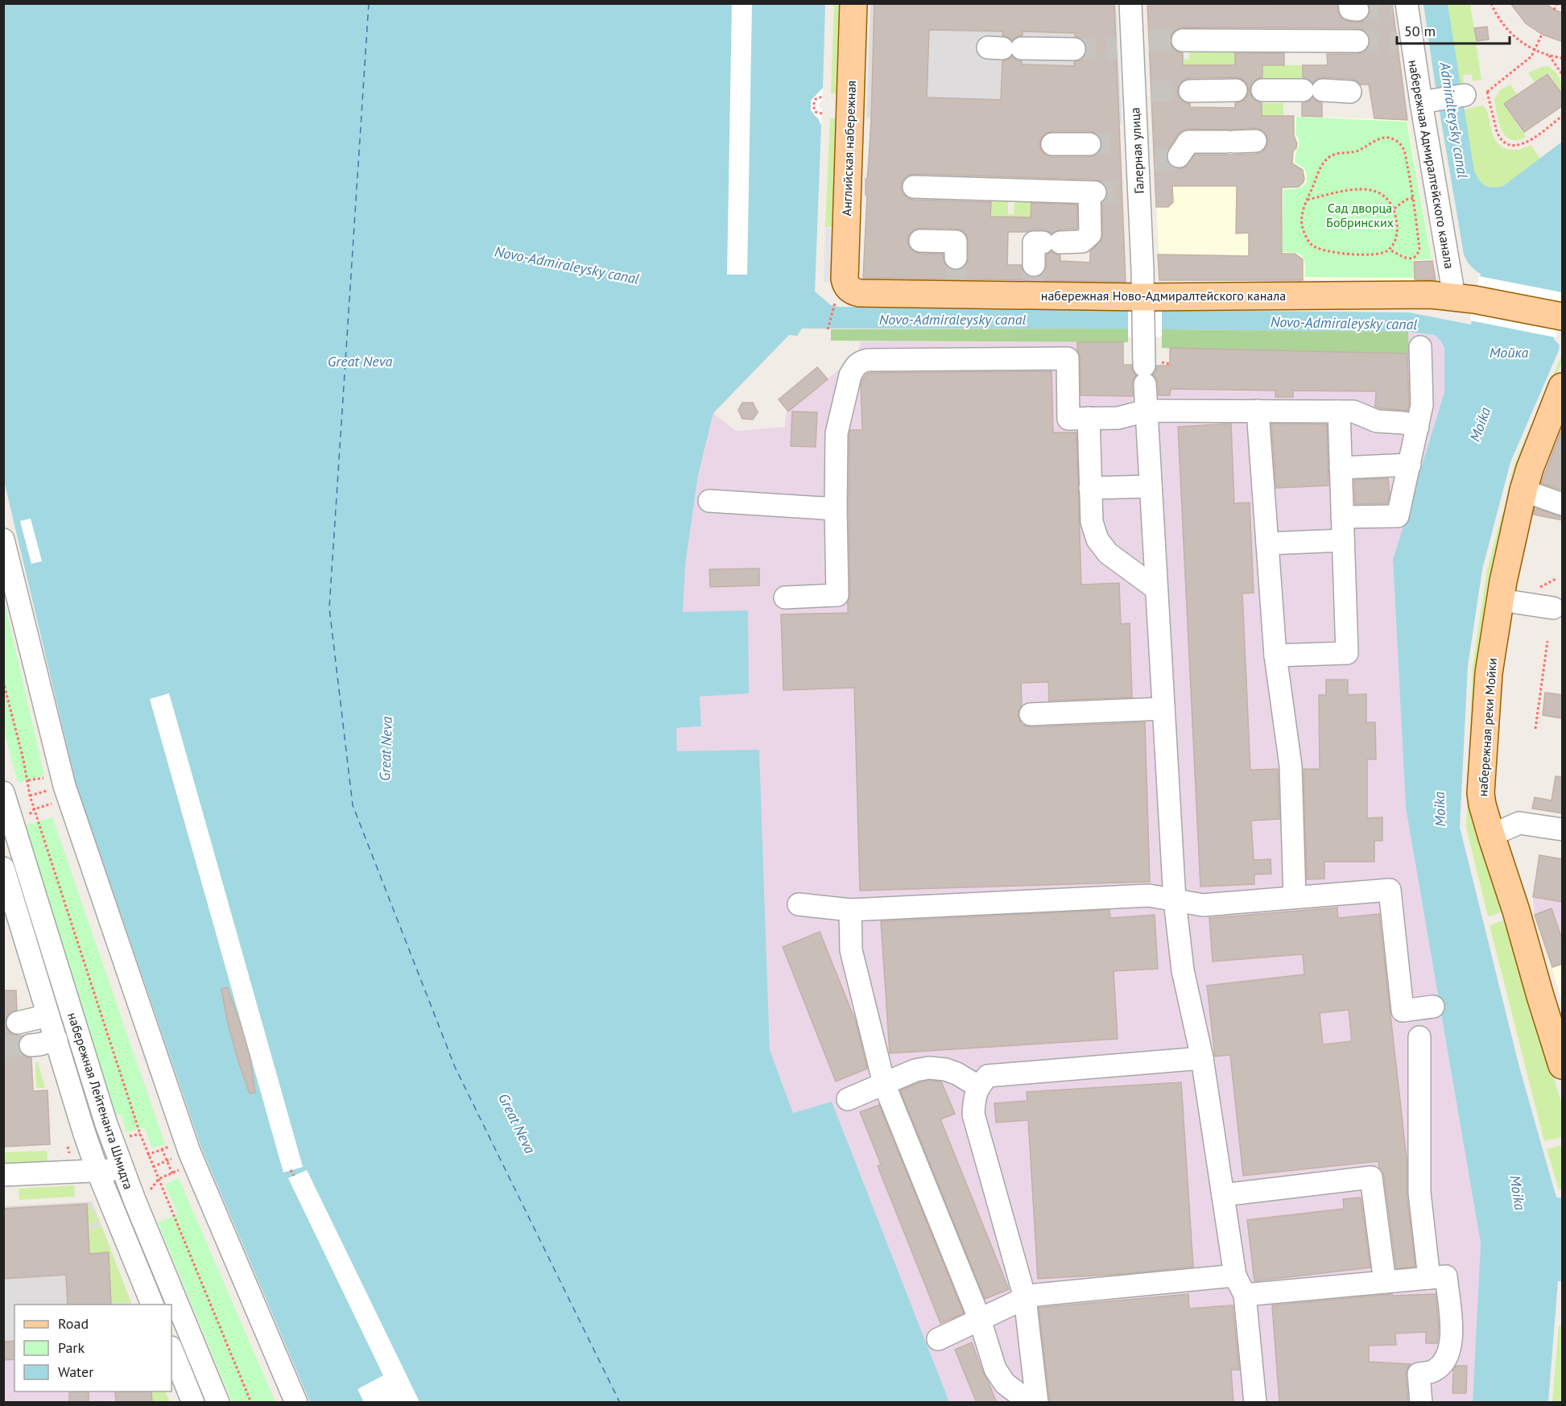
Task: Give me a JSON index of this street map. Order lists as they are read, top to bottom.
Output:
{
  "streets": {
    "main road": ["Английская набережная", "набережная Ново-Адмиралтейского канала", "набережная реки Мойки"],
    "street": ["Галерная улица", "набережная Адмиралтейского канала", "набережная Лейтенанта Шмидта"]
  },
  "crossings": [
    ["Английская набережная", "набережная Ново-Адмиралтейского канала"],
    ["Галерная улица", "набережная Ново-Адмиралтейского канала"],
    ["набережная Адмиралтейского канала", "набережная Ново-Адмиралтейского канала"]
  ],
  "water": [
    "Admiralteysky canal",
    "Novo-Admiraleysky canal",
    "Мойка",
    "Great Neva",
    "Moika"
  ],
  "parks": ["Сад дворца Бобринских"],
  "legend": ["Road", "Park", "Water"],
  "scale_bar": "50 m"
}
